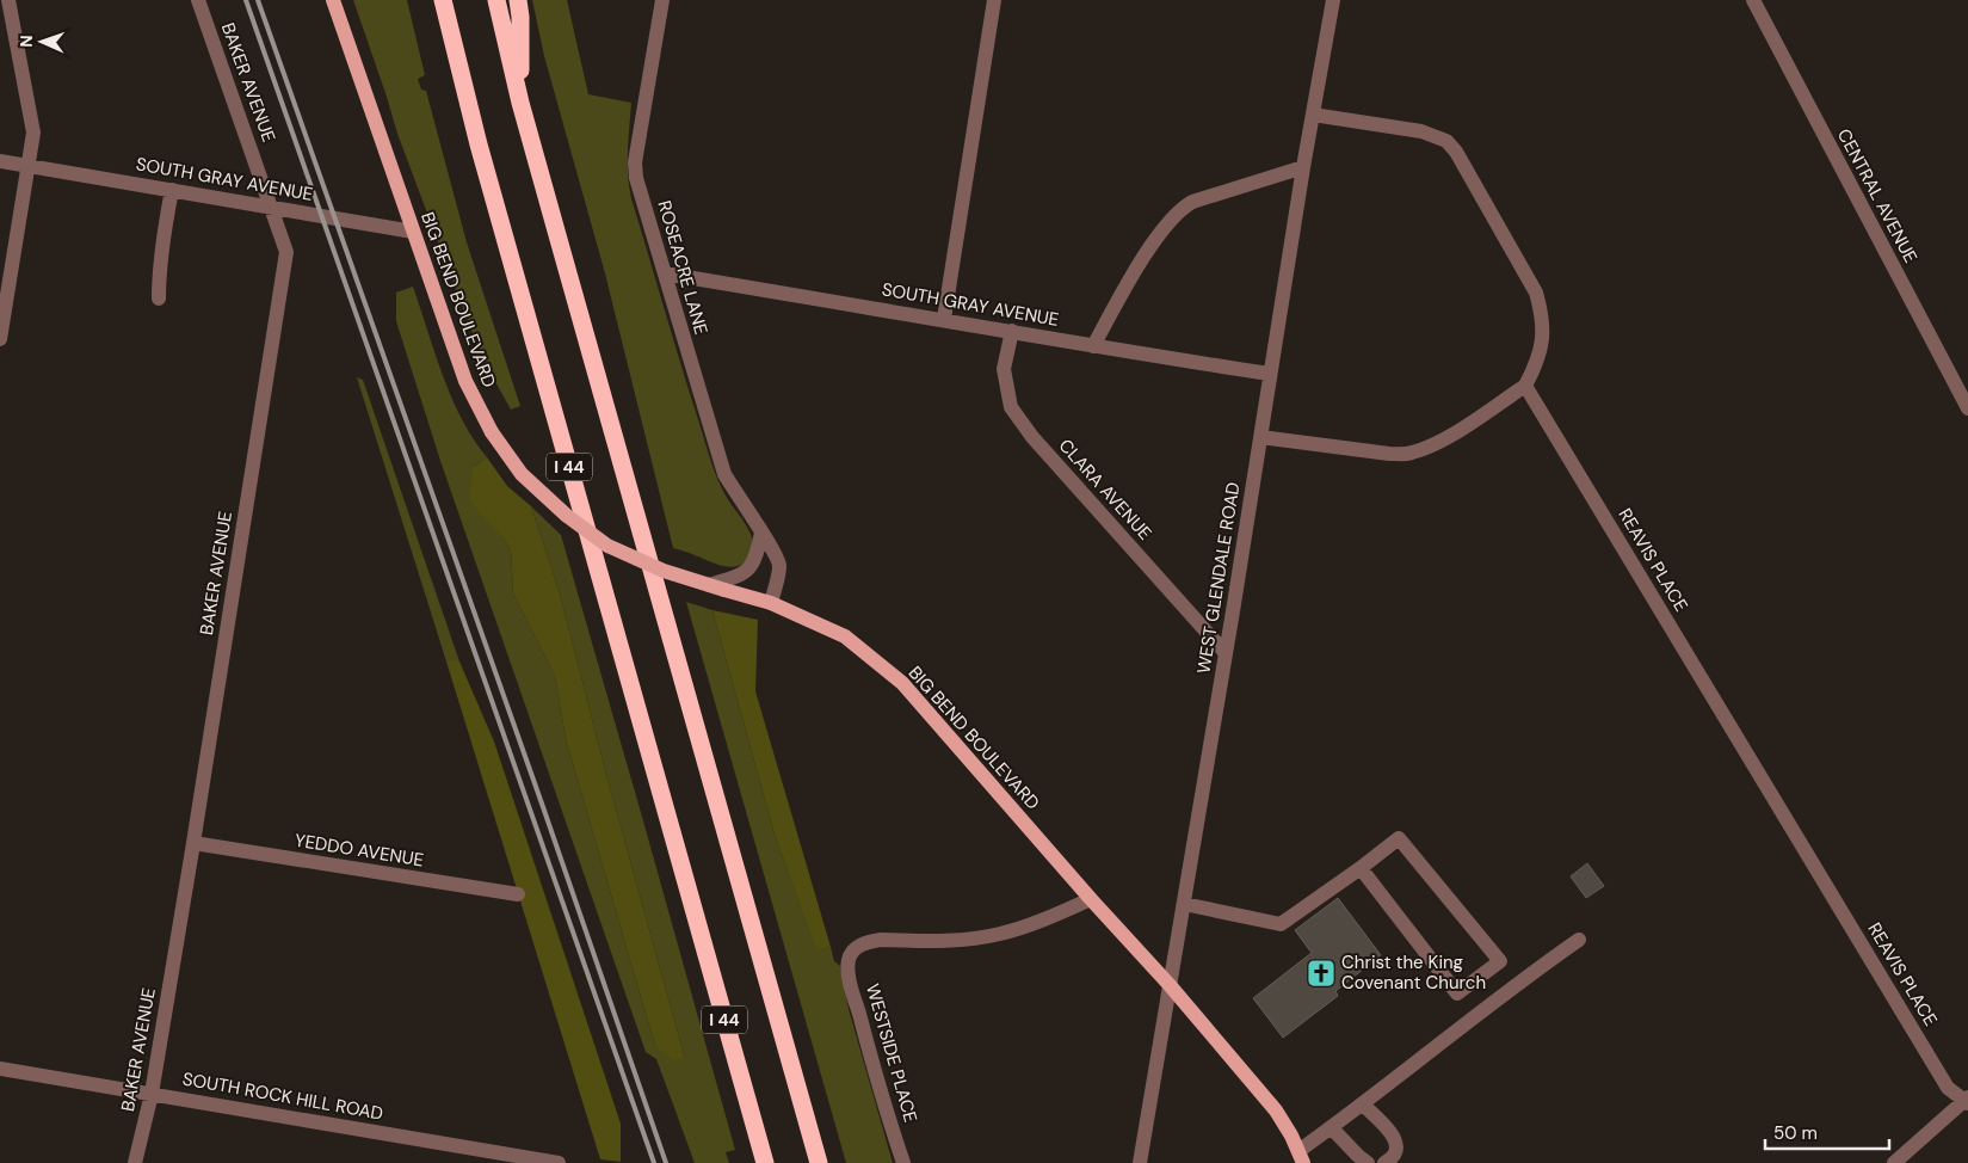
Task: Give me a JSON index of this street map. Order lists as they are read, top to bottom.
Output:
{
  "streets": {
    "highway": ["I 44"],
    "main road": ["BIG BEND BOULEVARD"],
    "street": [
      "BAKER AVENUE",
      "SOUTH GRAY AVENUE",
      "CENTRAL AVENUE",
      "ROSEACRE LANE",
      "CLARA AVENUE",
      "REAVIS PLACE",
      "WEST GLENDALE ROAD",
      "YEDDO AVENUE",
      "WESTSIDE PLACE",
      "SOUTH ROCK HILL ROAD"
    ]
  },
  "crossings": [
    ["BAKER AVENUE", "SOUTH GRAY AVENUE"],
    ["BAKER AVENUE", "YEDDO AVENUE"],
    ["BAKER AVENUE", "SOUTH ROCK HILL ROAD"],
    ["SOUTH GRAY AVENUE", "ROSEACRE LANE"],
    ["SOUTH GRAY AVENUE", "BIG BEND BOULEVARD"],
    ["SOUTH GRAY AVENUE", "CLARA AVENUE"],
    ["SOUTH GRAY AVENUE", "WEST GLENDALE ROAD"],
    ["ROSEACRE LANE", "BIG BEND BOULEVARD"],
    ["BIG BEND BOULEVARD", "WEST GLENDALE ROAD"],
    ["BIG BEND BOULEVARD", "WESTSIDE PLACE"],
    ["CLARA AVENUE", "WEST GLENDALE ROAD"]
  ],
  "places": {
    "church": ["Christ the King Covenant Church"]
  },
  "scale_bar": "50 m",
  "north": "left"
}
